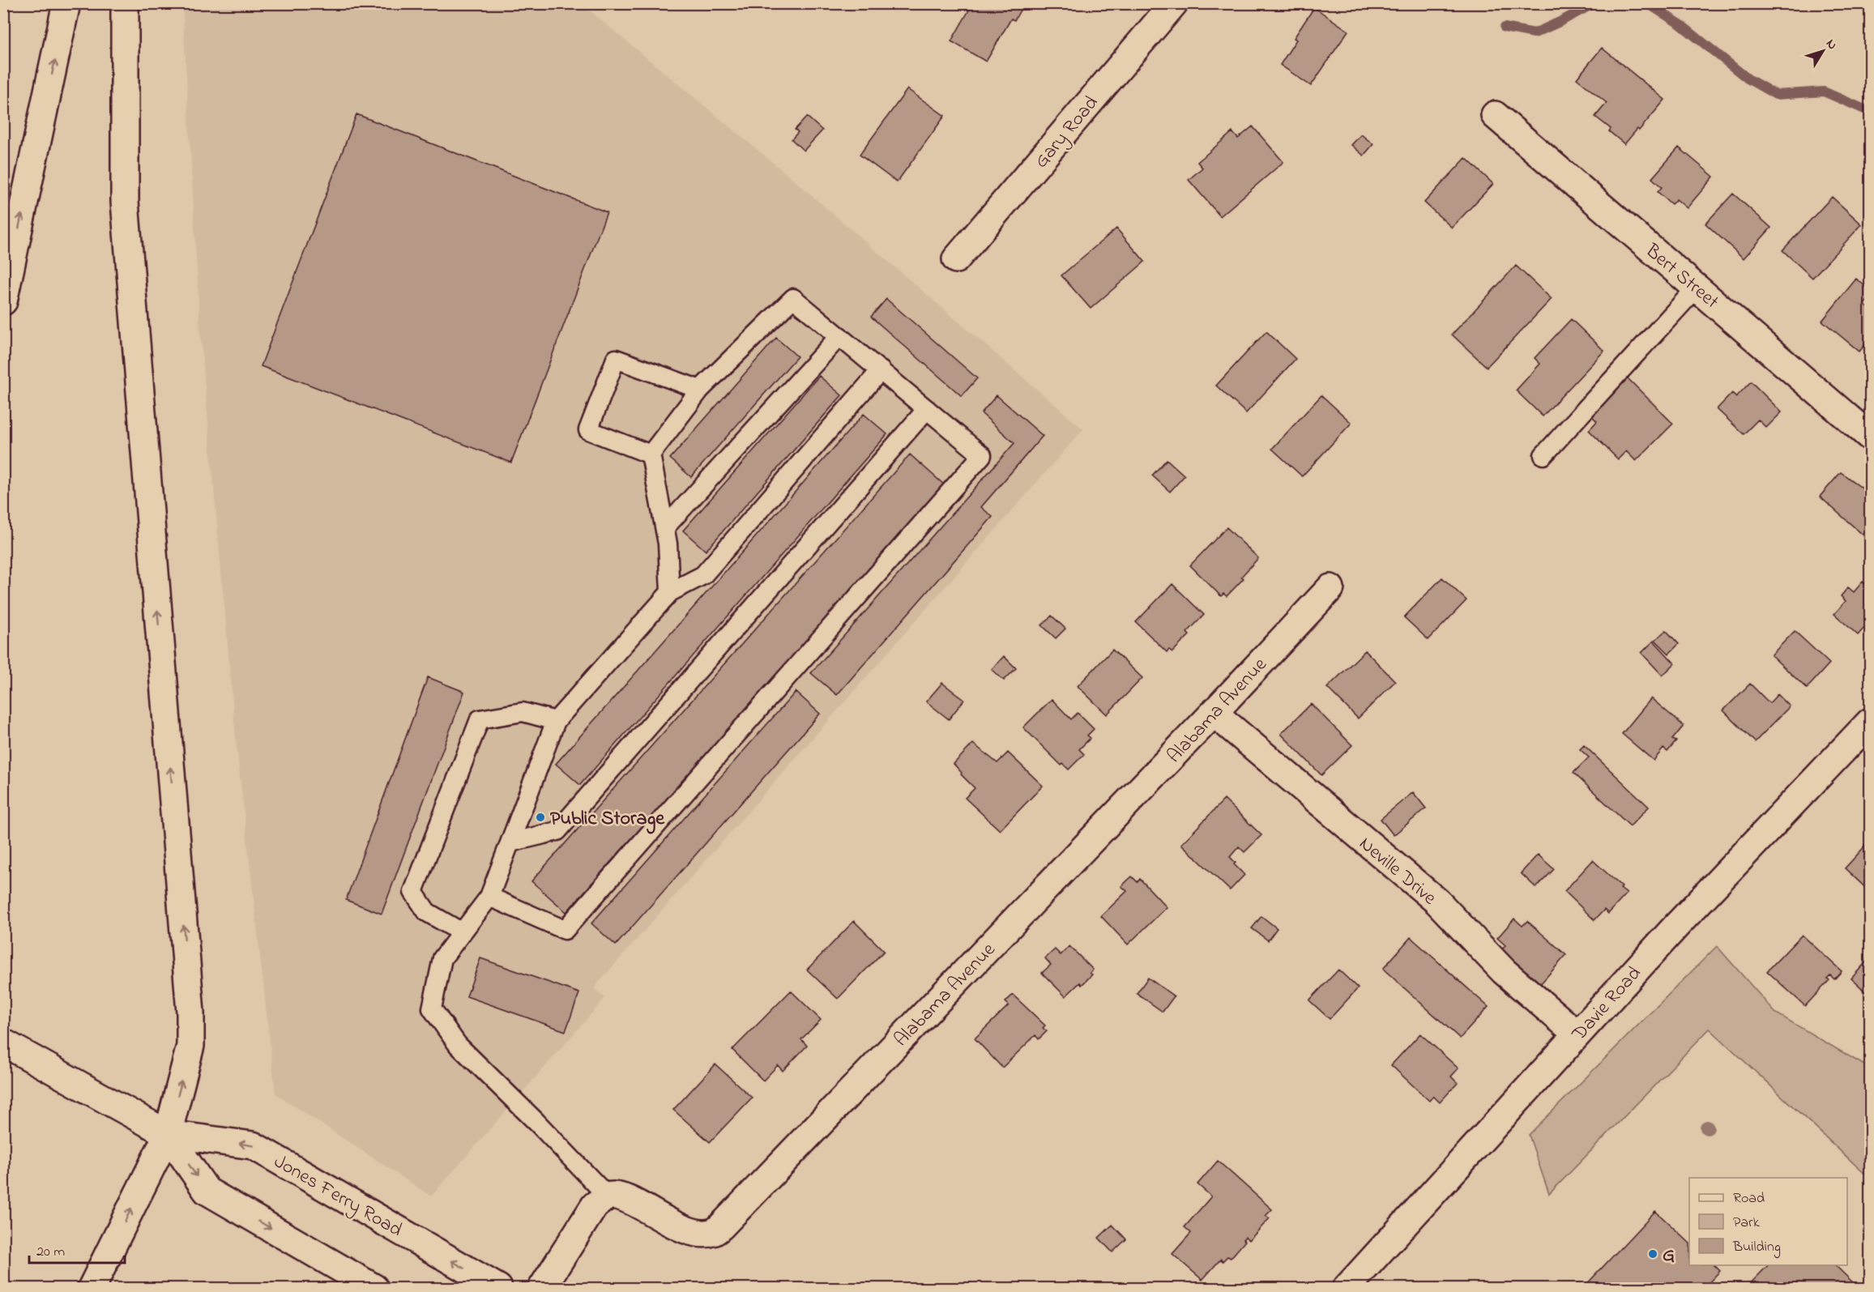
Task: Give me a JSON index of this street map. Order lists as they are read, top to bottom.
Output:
{
  "streets": {
    "main road": [
      "Gary Road",
      "Bert Street",
      "Alabama Avenue",
      "Neville Drive",
      "Davie Road",
      "Jones Ferry Road"
    ]
  },
  "crossings": [
    ["Alabama Avenue", "Neville Drive"],
    ["Neville Drive", "Davie Road"]
  ],
  "places": ["Public Storage", "G"],
  "legend": ["Road", "Park", "Building"],
  "scale_bar": "20 m",
  "north": "top right"
}
